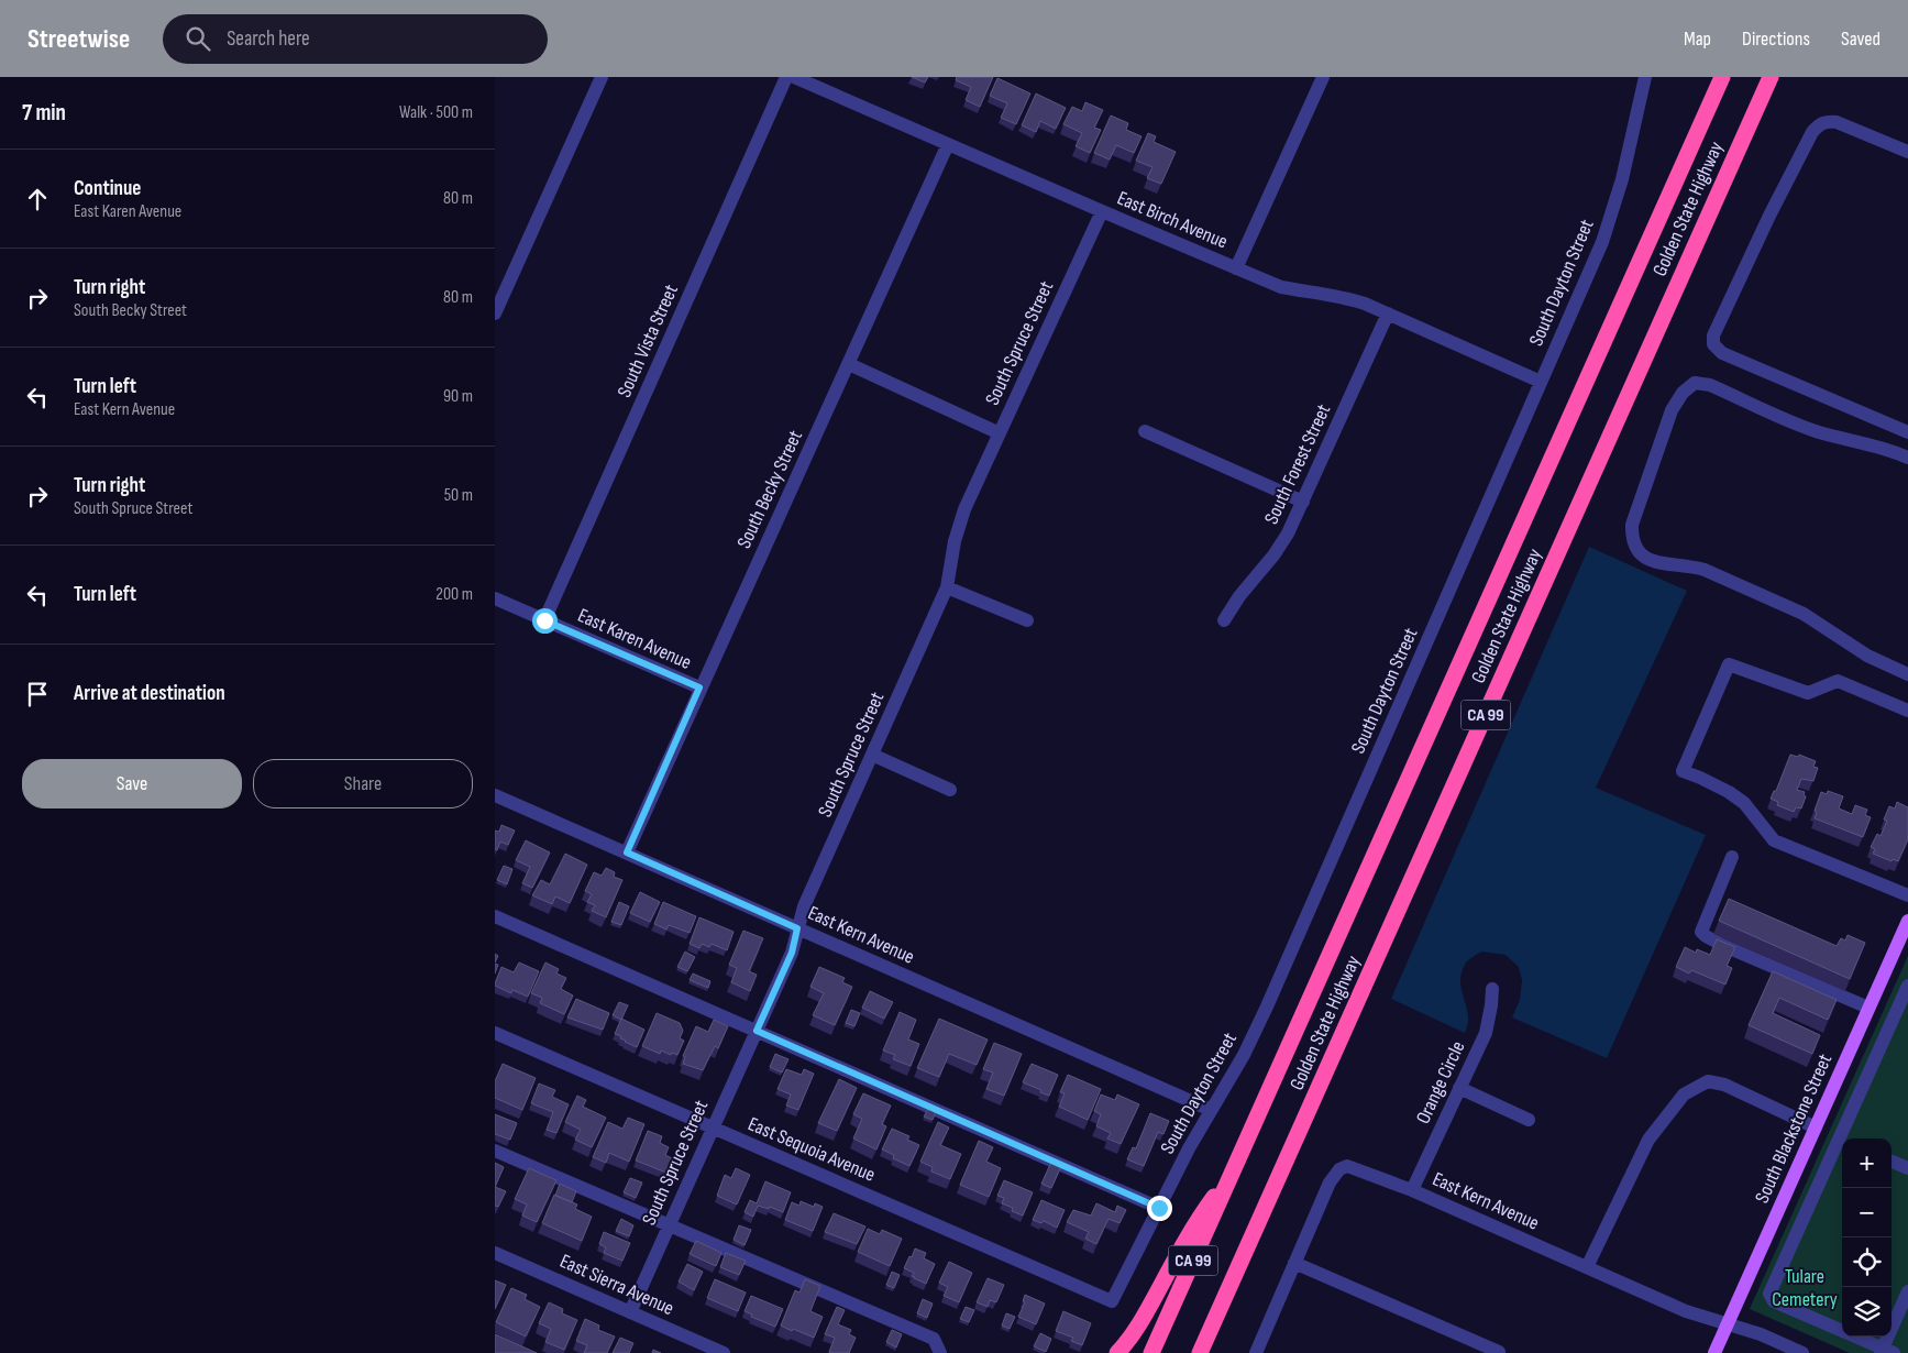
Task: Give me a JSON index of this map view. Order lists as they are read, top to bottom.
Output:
{
  "streets": {
    "highway": ["Golden State Highway", "CA 99"],
    "main road": ["South Blackstone Street"],
    "street": [
      "East Birch Avenue",
      "South Dayton Street",
      "South Vista Street",
      "South Spruce Street",
      "South Forest Street",
      "South Becky Street",
      "East Karen Avenue",
      "East Kern Avenue",
      "Orange Circle",
      "East Sequoia Avenue",
      "East Sierra Avenue"
    ]
  },
  "crossings": [
    ["East Birch Avenue", "South Dayton Street"],
    ["East Birch Avenue", "South Spruce Street"],
    ["East Birch Avenue", "South Forest Street"],
    ["East Birch Avenue", "South Becky Street"],
    ["South Dayton Street", "East Kern Avenue"],
    ["South Dayton Street", "East Sequoia Avenue"],
    ["South Vista Street", "East Karen Avenue"],
    ["South Spruce Street", "East Kern Avenue"],
    ["South Spruce Street", "East Sequoia Avenue"],
    ["South Spruce Street", "East Sierra Avenue"],
    ["South Becky Street", "East Karen Avenue"],
    ["South Becky Street", "East Kern Avenue"],
    ["East Kern Avenue", "Orange Circle"],
    ["East Kern Avenue", "South Blackstone Street"]
  ],
  "parks": ["Tulare Cemetery"],
  "page": {
    "header": "Streetwise",
    "search": "Search here",
    "nav": ["Map", "Directions", "Saved"],
    "heading": ["7 min", "Walk · 500 m"],
    "list": [
      ["Continue", "East Karen Avenue", "80 m"],
      ["Turn right", "South Becky Street", "80 m"],
      ["Turn left", "East Kern Avenue", "90 m"],
      ["Turn right", "South Spruce Street", "50 m"],
      ["Turn left", "200 m"],
      "Arrive at destination"
    ],
    "buttons": ["Save", "Share"],
    "map_buttons": ["+", "−"]
  }
}
